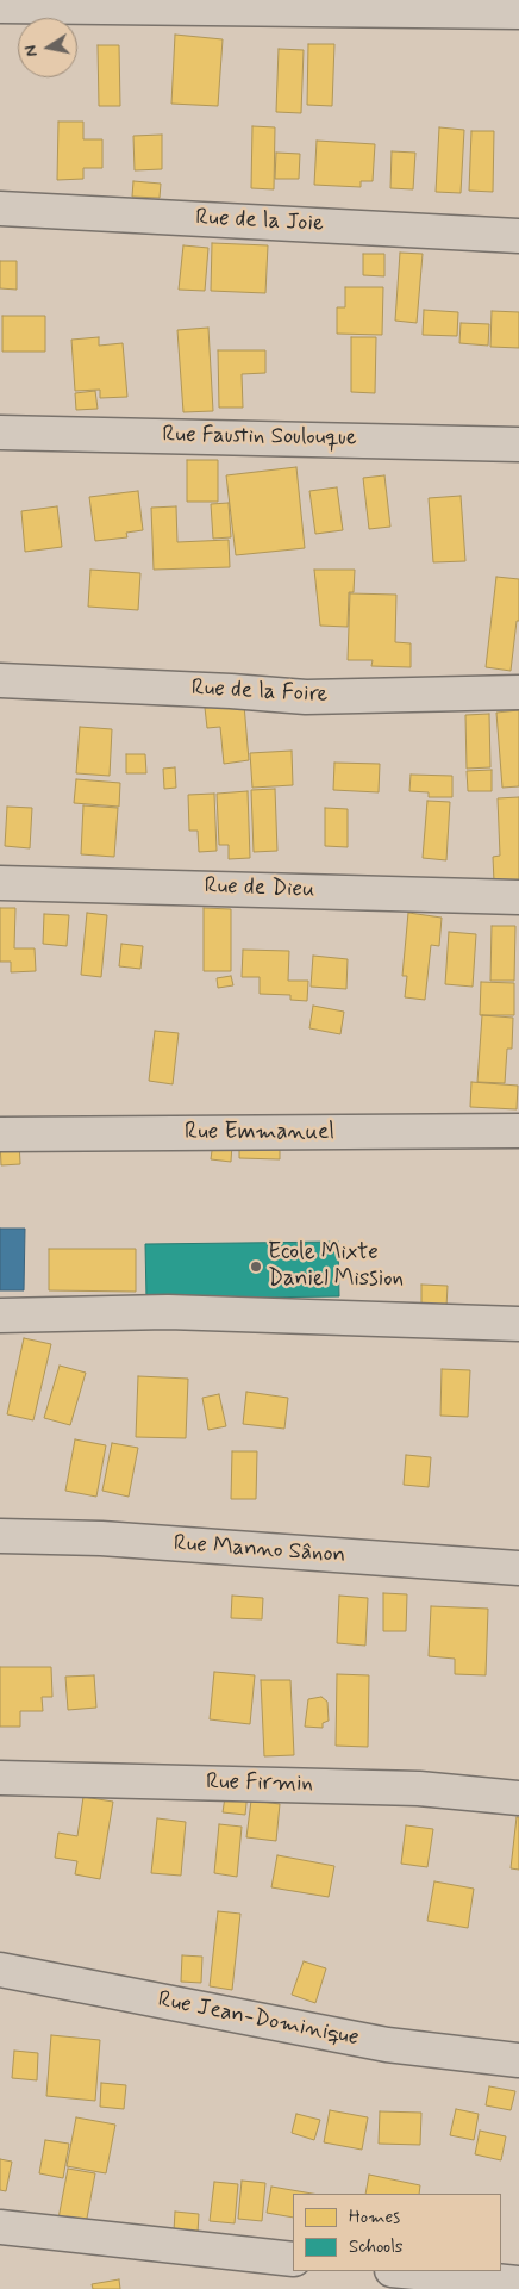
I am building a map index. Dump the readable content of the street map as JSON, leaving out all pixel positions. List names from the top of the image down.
{
  "streets": {
    "street": [
      "Rue de la Joie",
      "Rue Faustin Soulouque",
      "Rue de la Foire",
      "Rue de Dieu",
      "Rue Emmanuel",
      "Rue Manno Sânon",
      "Rue Firmin",
      "Rue Jean-Dominique"
    ]
  },
  "places": ["Ecole Mixte Daniel Mission"],
  "legend": ["Homes", "Schools"],
  "north": "left"
}
